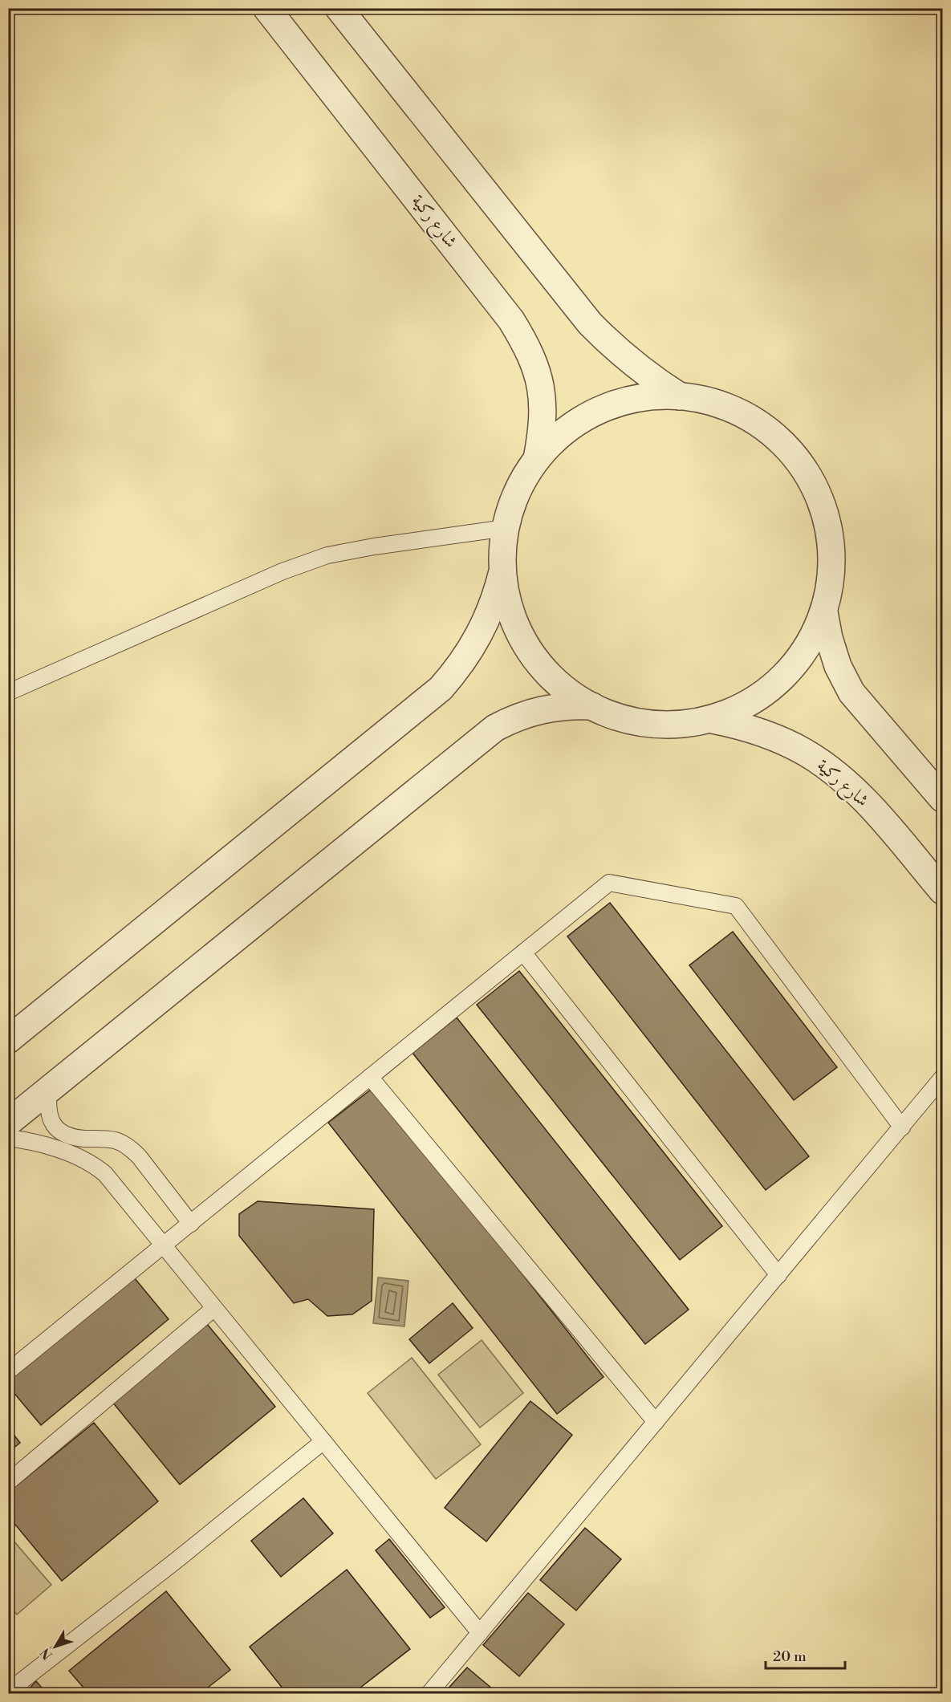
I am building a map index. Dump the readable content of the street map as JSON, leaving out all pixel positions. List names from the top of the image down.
{
  "streets": {
    "street": ["شارع ركية"]
  },
  "scale_bar": "20 m",
  "north": "bottom left"
}
